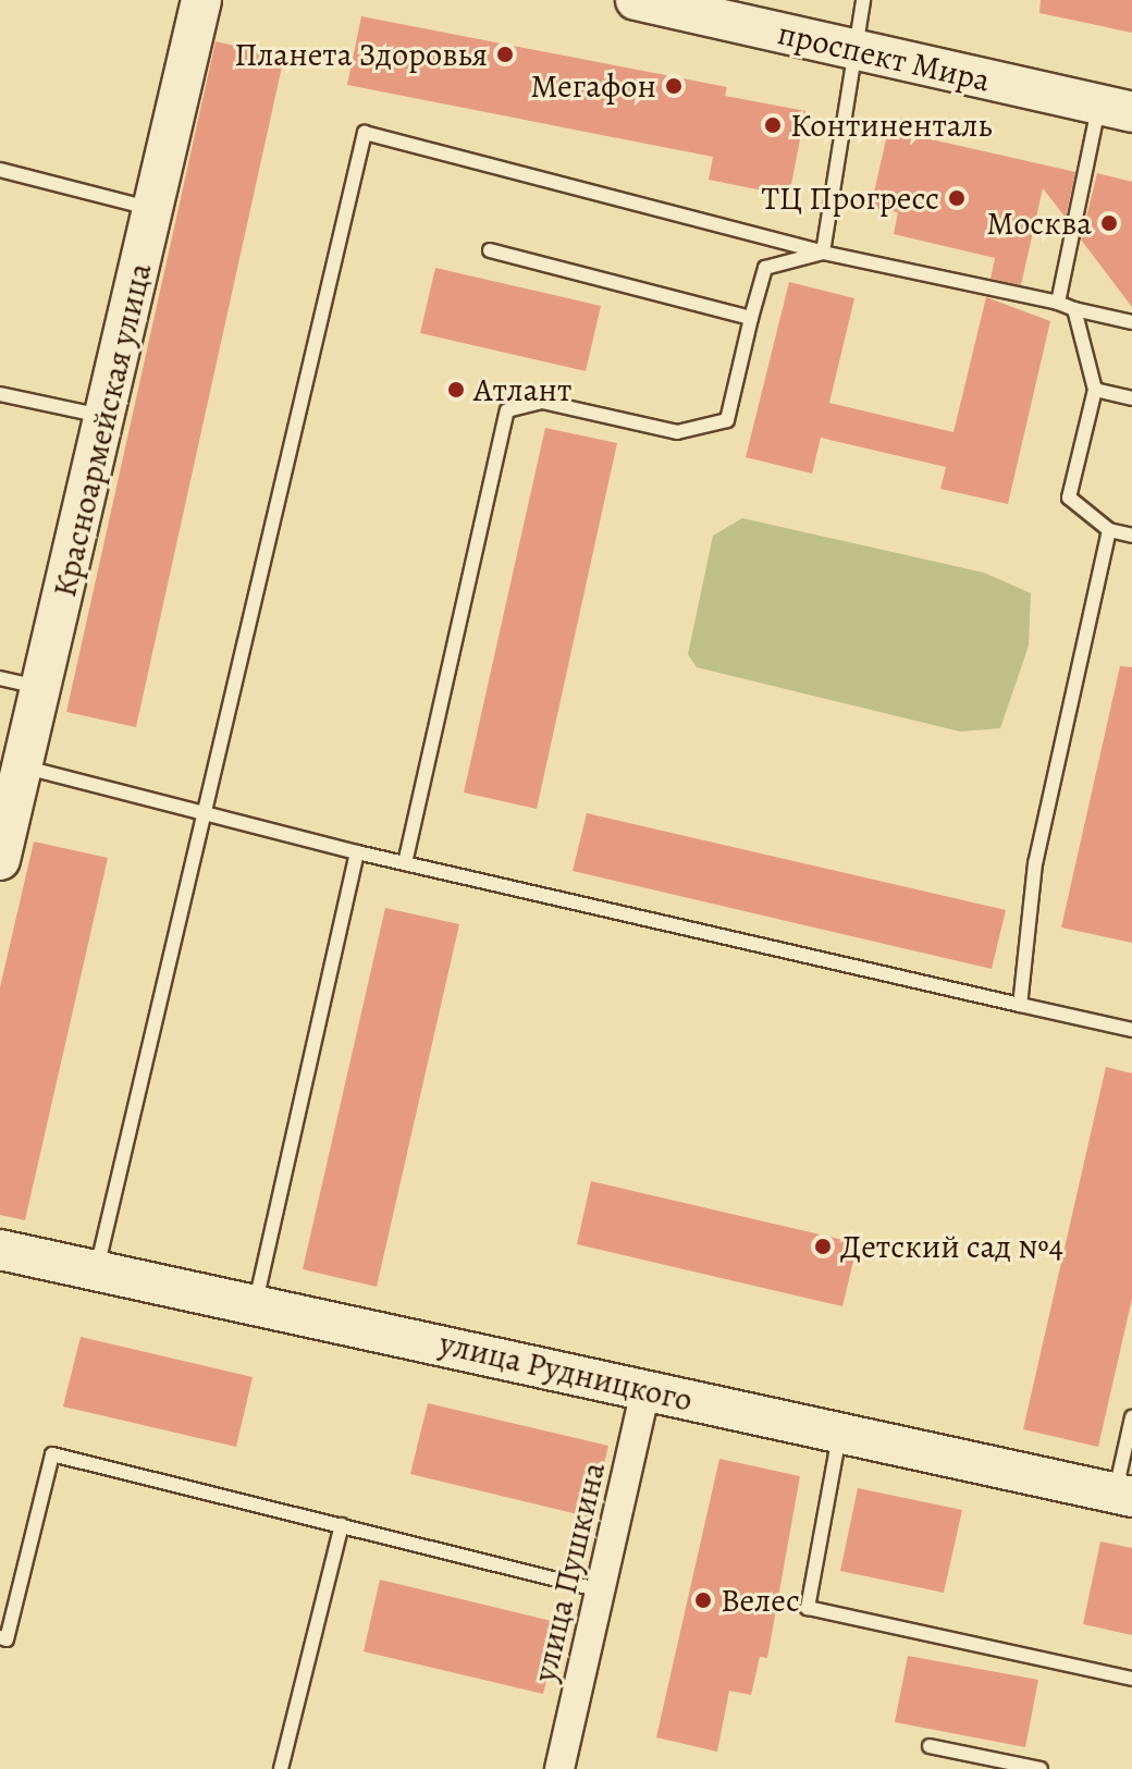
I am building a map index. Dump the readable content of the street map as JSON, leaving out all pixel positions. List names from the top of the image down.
{
  "streets": {
    "street": [
      "проспект Мира",
      "Красноармейская улица",
      "улица Рудницкого",
      "улица Пушкина"
    ]
  },
  "crossings": [
    ["улица Рудницкого", "улица Пушкина"]
  ],
  "places": [
    "Планета Здоровья",
    "Мегафон",
    "Континенталь",
    "ТЦ Прогресс",
    "Москва",
    "Атлант",
    "Детский сад №4",
    "Велес"
  ]
}
